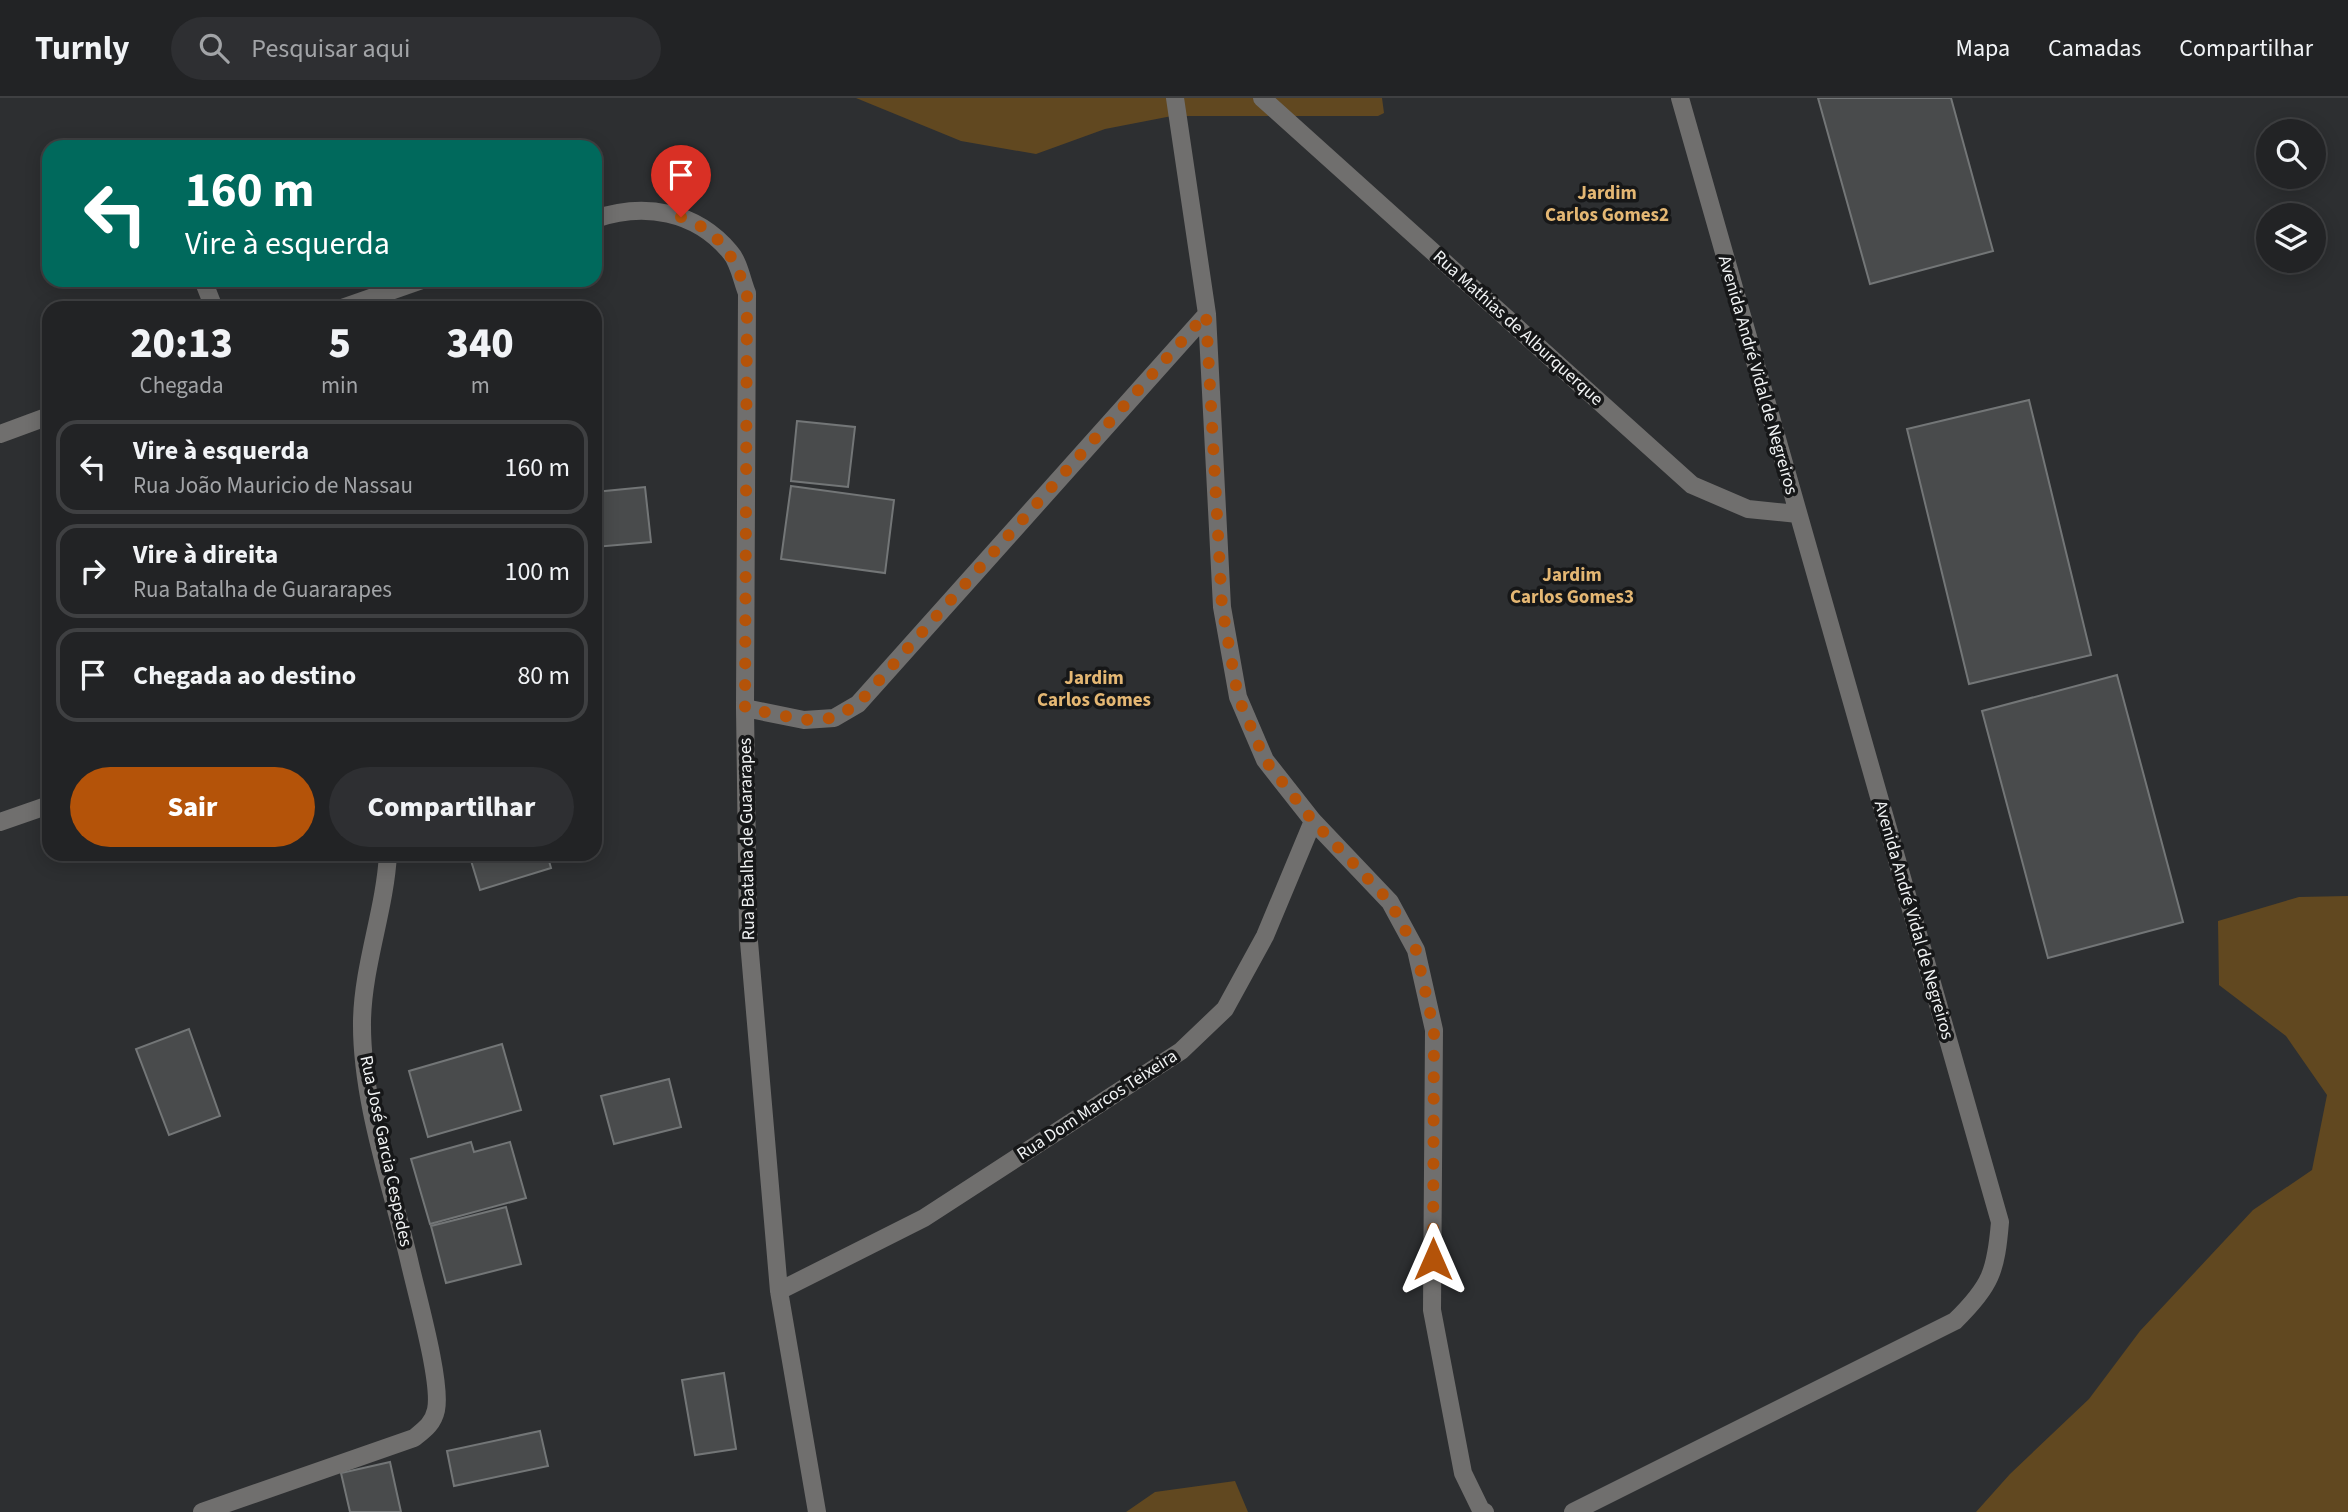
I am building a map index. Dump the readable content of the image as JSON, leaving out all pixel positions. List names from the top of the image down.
{
  "streets": {
    "street": [
      "Rua Mathias de Alburquerque",
      "Avenida André Vidal de Negreiros",
      "Rua Batalha de Guararapes",
      "Rua Dom Marcos Teixeira",
      "Rua José Garcia Cespedes"
    ]
  },
  "crossings": [
    ["Rua Mathias de Alburquerque", "Avenida André Vidal de Negreiros"],
    ["Rua Batalha de Guararapes", "Rua Dom Marcos Teixeira"]
  ],
  "districts": ["Jardim Carlos Gomes2", "Jardim Carlos Gomes3", "Jardim Carlos Gomes"],
  "page": {
    "header": "Turnly",
    "search": "Pesquisar aqui",
    "nav": ["Mapa", "Camadas", "Compartilhar"],
    "turn": ["160 m", "Vire à esquerda"],
    "eta": [
      "20:13",
      "Chegada",
      "5",
      "min",
      "340",
      "m"
    ],
    "list": [
      {
        "name": "Vire à esquerda",
        "note": "Rua João Mauricio de Nassau",
        "value": "160 m"
      },
      {
        "name": "Vire à direita",
        "note": "Rua Batalha de Guararapes",
        "value": "100 m"
      },
      {
        "name": "Chegada ao destino",
        "value": "80 m"
      }
    ],
    "buttons": ["Sair", "Compartilhar"]
  }
}
